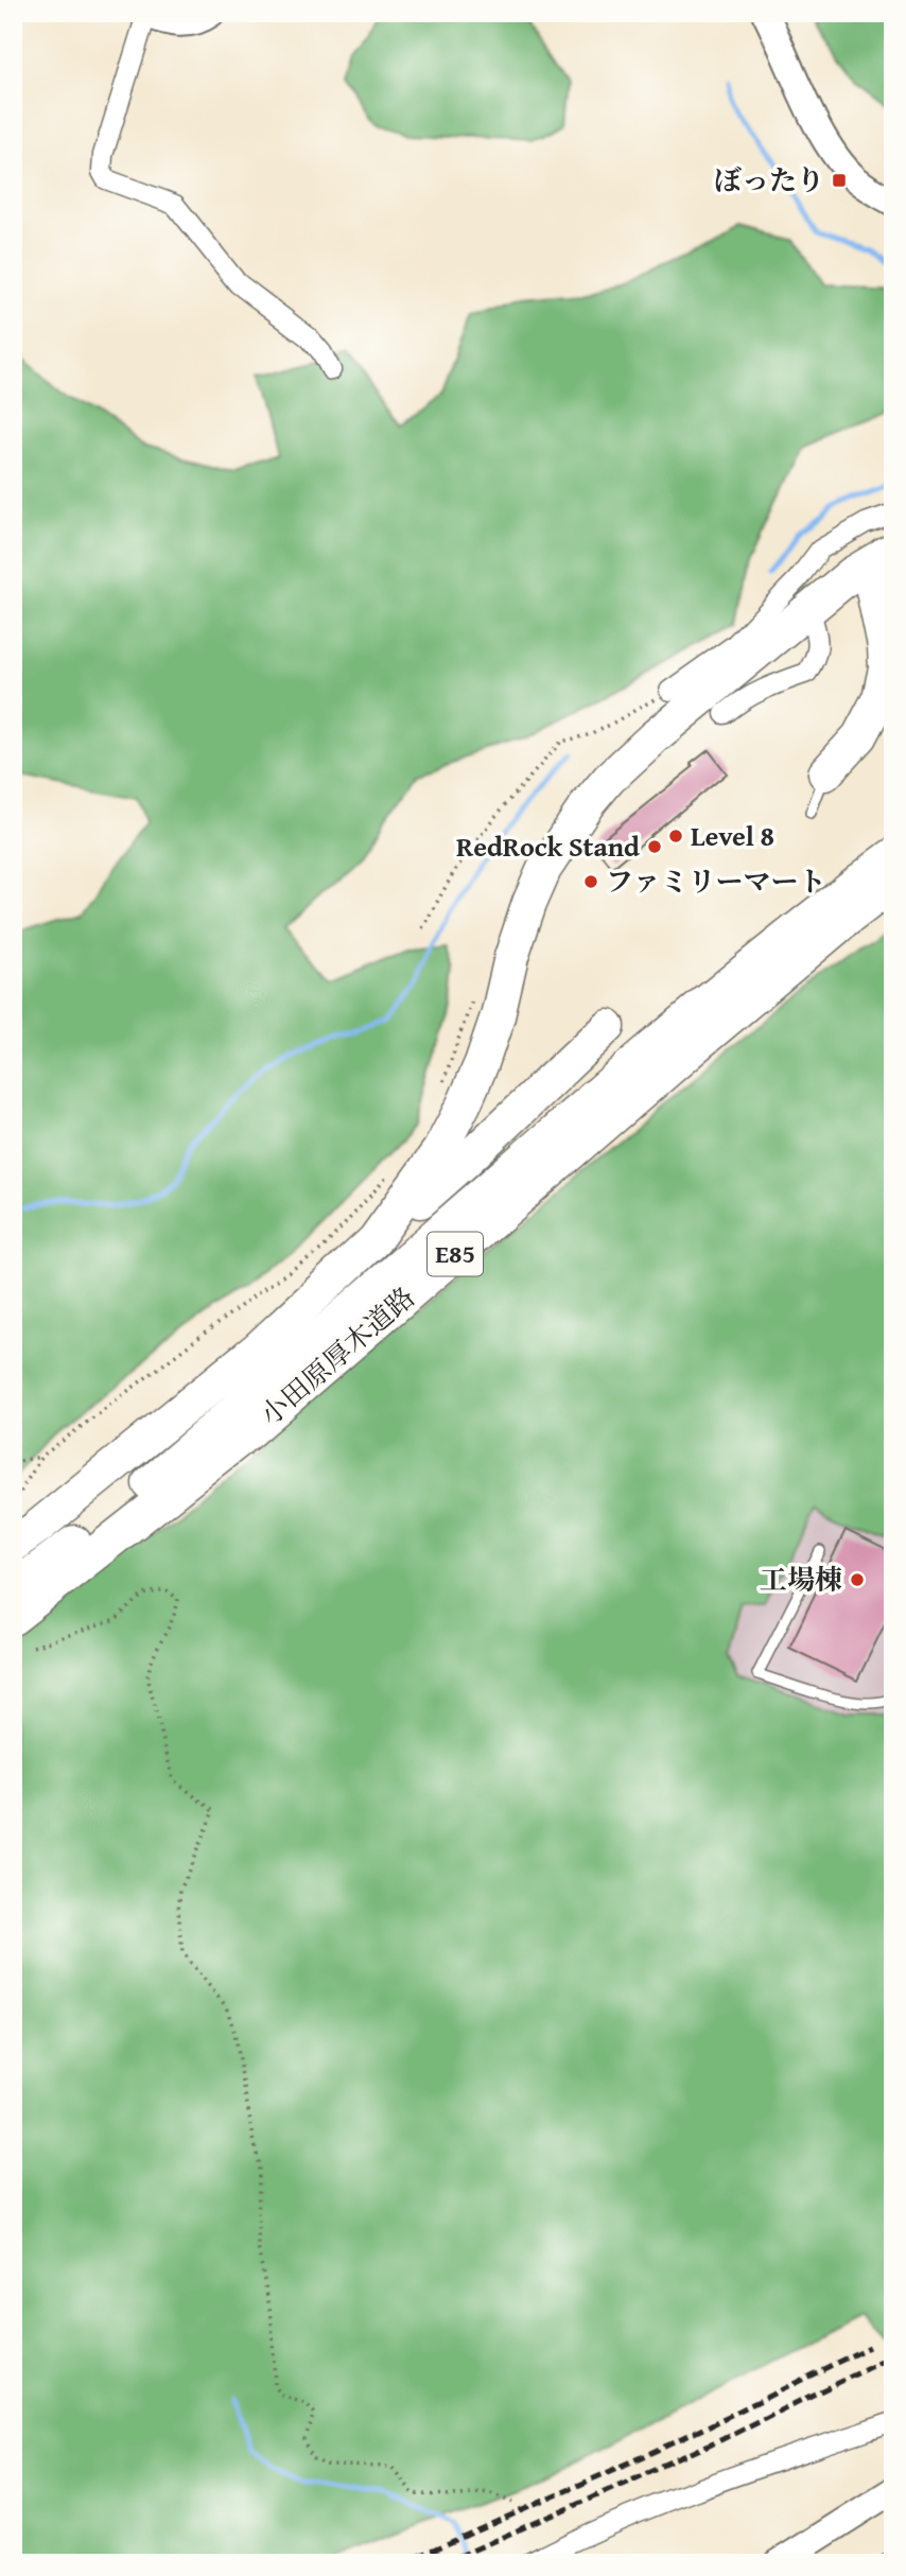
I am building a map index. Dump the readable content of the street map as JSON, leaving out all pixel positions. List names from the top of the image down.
{
  "streets": {
    "highway": ["E85", "小田原厚木道路"]
  },
  "places": {
    "transit": ["ぼったり"],
    "other": [
      "Level 8",
      "RedRock Stand",
      "ファミリーマート",
      "工場棟"
    ]
  }
}
